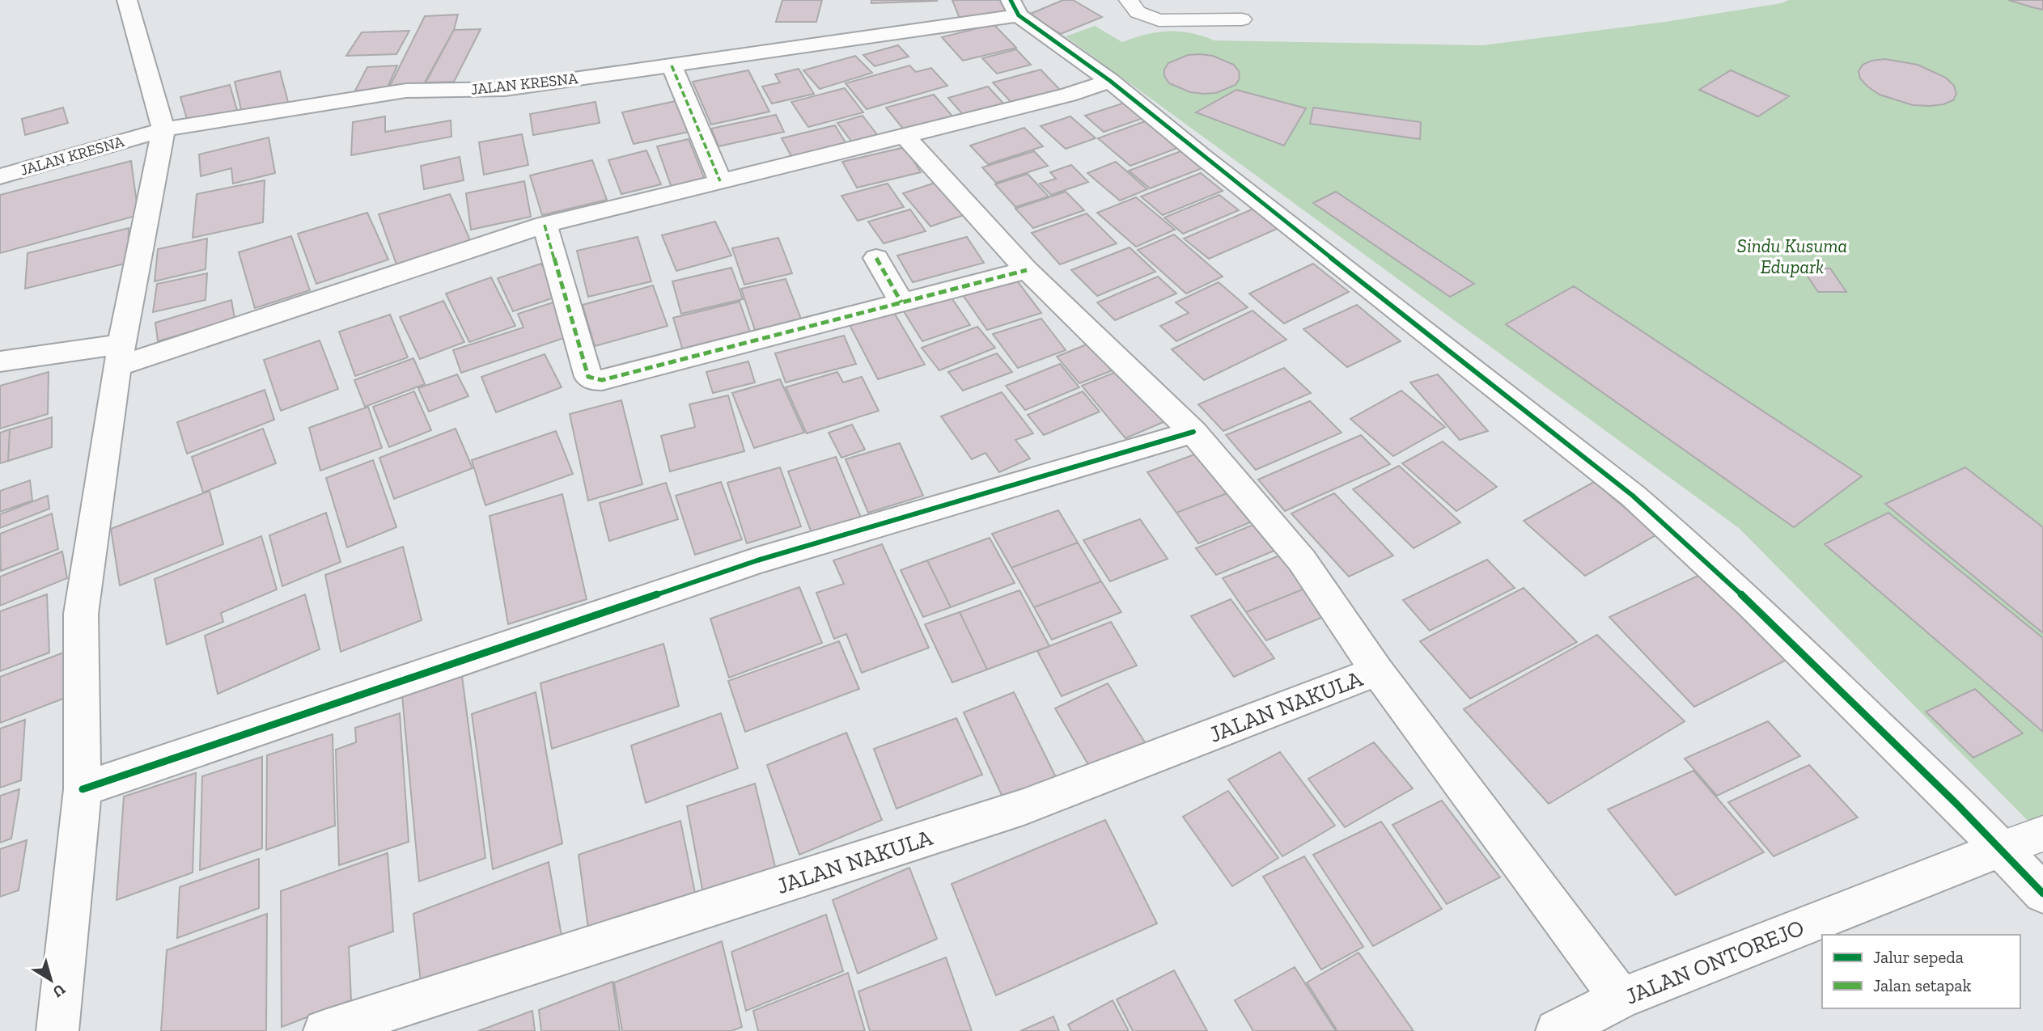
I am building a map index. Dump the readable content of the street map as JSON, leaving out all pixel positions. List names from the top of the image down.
{
  "streets": {
    "street": ["JALAN KRESNA", "JALAN NAKULA", "JALAN ONTOREJO"]
  },
  "parks": ["Sindu Kusuma Edupark"],
  "legend": ["Jalur sepeda", "Jalan setapak"],
  "north": "bottom right"
}
